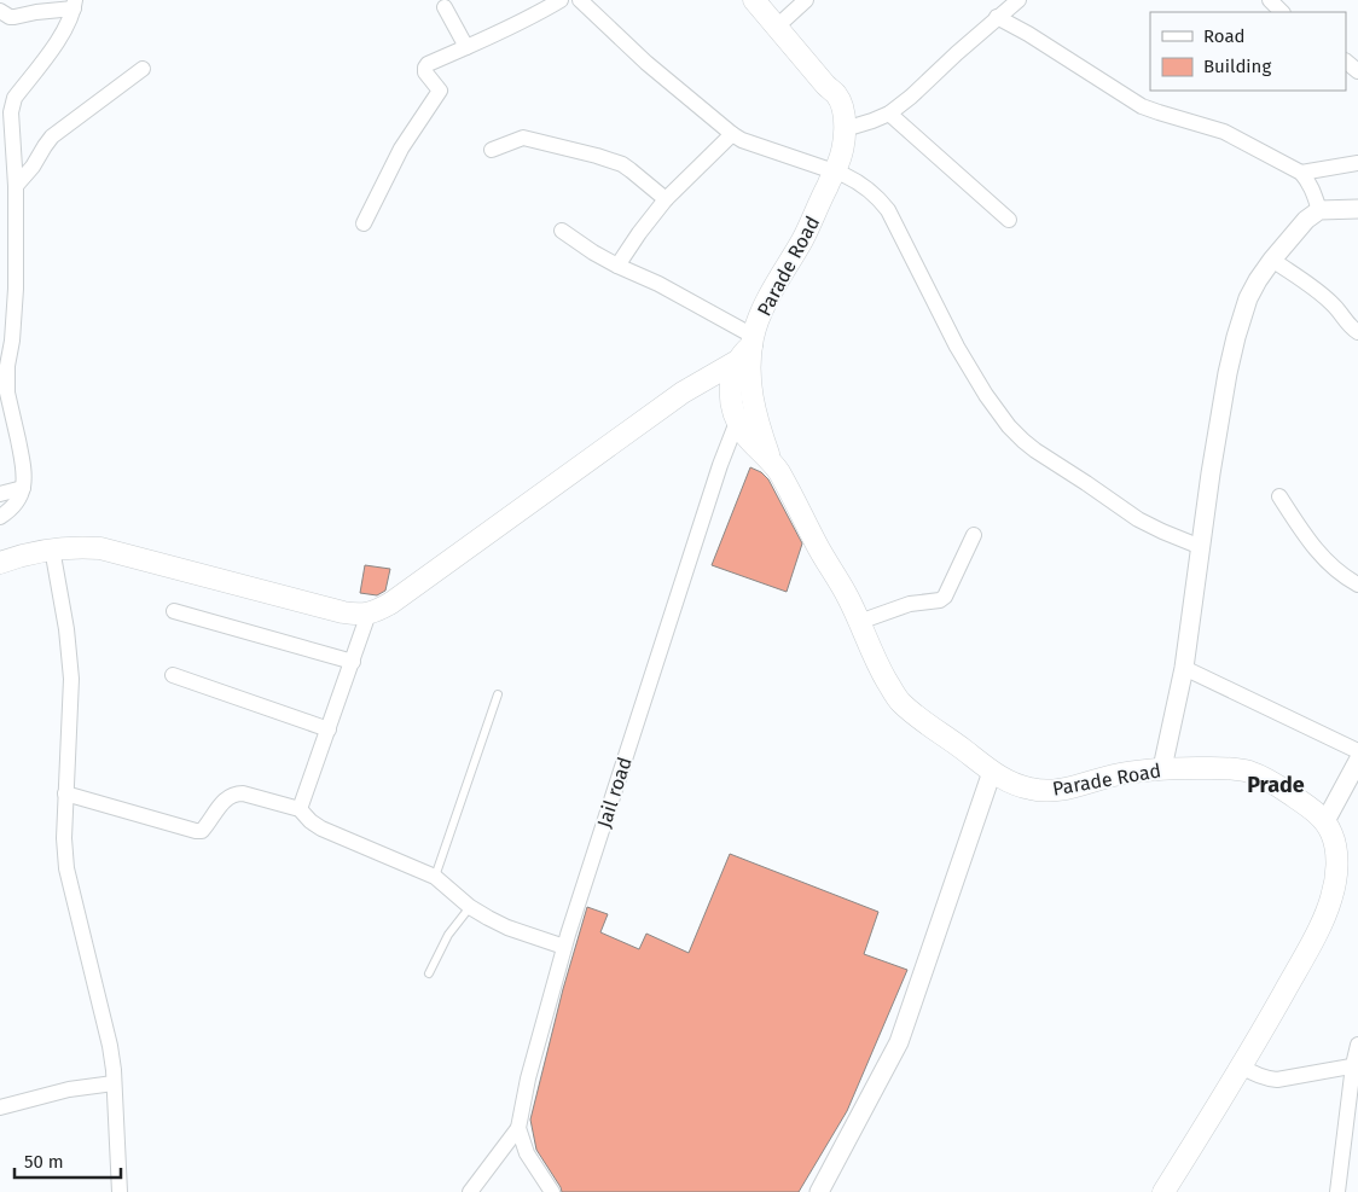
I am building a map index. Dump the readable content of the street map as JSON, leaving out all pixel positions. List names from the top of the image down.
{
  "streets": {
    "main road": ["Parade Road"],
    "street": ["Jail road"]
  },
  "crossings": [
    ["Parade Road", "Jail road"]
  ],
  "districts": ["Prade"],
  "legend": ["Road", "Building"],
  "scale_bar": "50 m"
}
